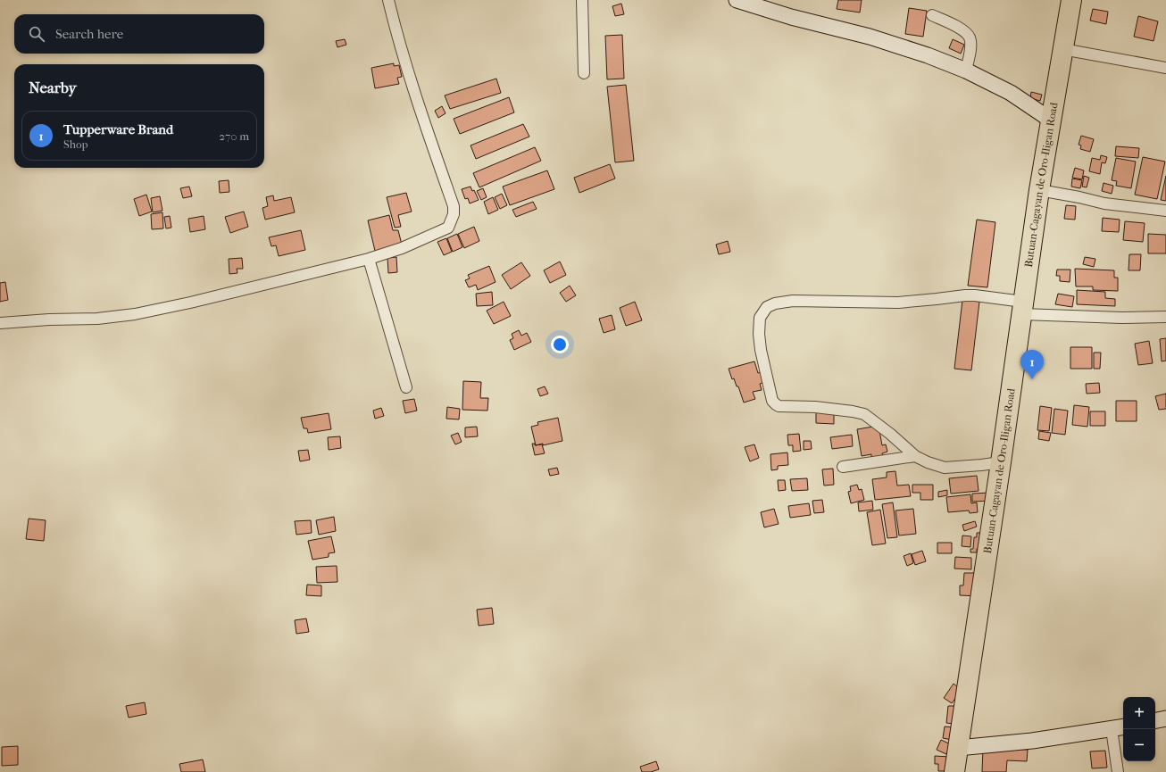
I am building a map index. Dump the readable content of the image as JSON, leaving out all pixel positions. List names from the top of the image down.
{
  "streets": {
    "highway": ["Butuan-Cagayan de Oro-Iligan Road"]
  },
  "page": {
    "search": "Search here",
    "heading": "Nearby",
    "list": [
      {
        "mark": "1",
        "name": "Tupperware Brand",
        "note": "Shop",
        "value": "270 m"
      }
    ],
    "pins": "1",
    "map_buttons": ["+", "−"]
  }
}
